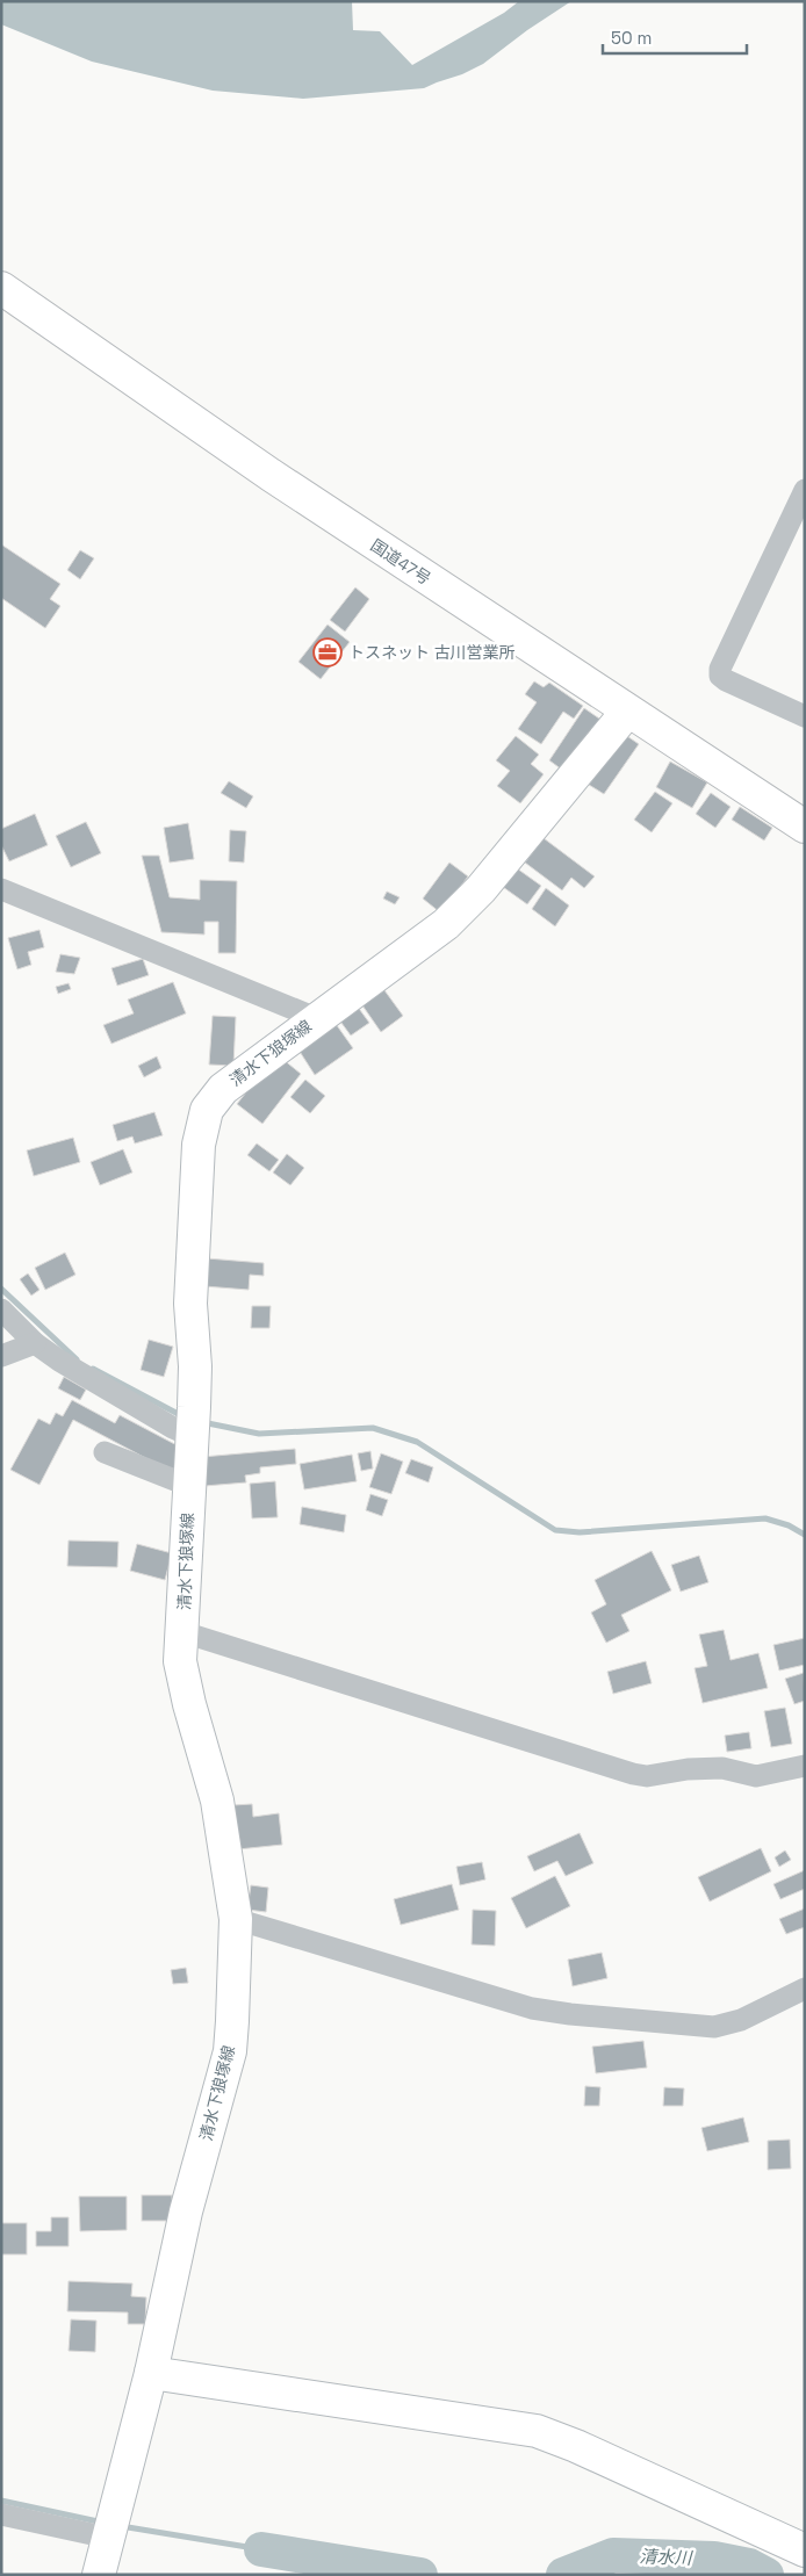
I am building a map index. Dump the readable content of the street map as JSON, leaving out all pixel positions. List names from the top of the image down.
{
  "streets": {
    "main road": ["国道47号", "清水下狼塚線"]
  },
  "crossings": [
    ["国道47号", "清水下狼塚線"]
  ],
  "water": ["清水川"],
  "places": {
    "office": ["トスネット 古川営業所"]
  },
  "scale_bar": "50 m"
}
